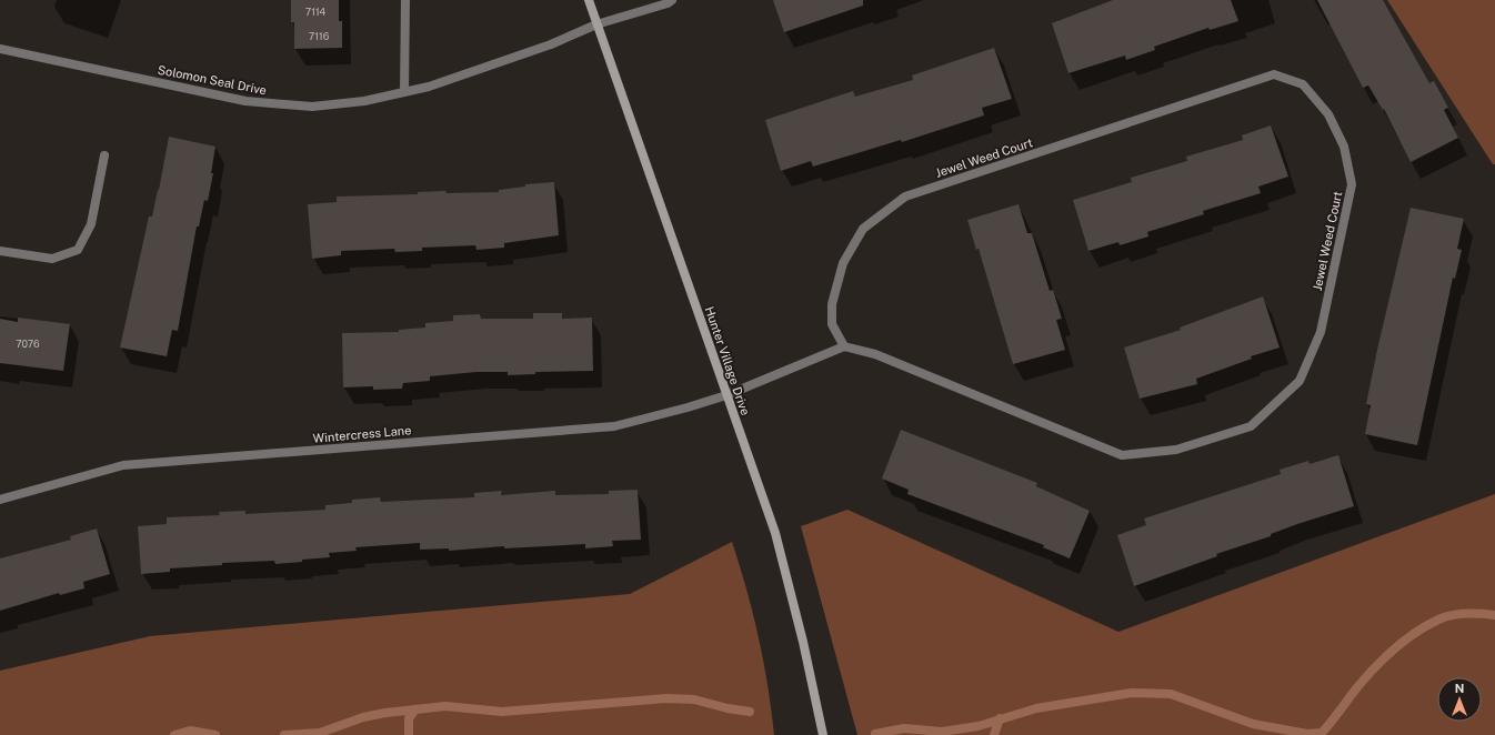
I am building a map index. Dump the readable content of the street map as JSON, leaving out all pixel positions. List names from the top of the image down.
{
  "streets": {
    "street": [
      "Solomon Seal Drive",
      "Jewel Weed Court",
      "Hunter Village Drive",
      "Wintercress Lane"
    ]
  },
  "crossings": [
    ["Solomon Seal Drive", "Hunter Village Drive"],
    ["Hunter Village Drive", "Wintercress Lane"]
  ],
  "house_numbers": ["7114", "7116", "7076"],
  "north": "top"
}
